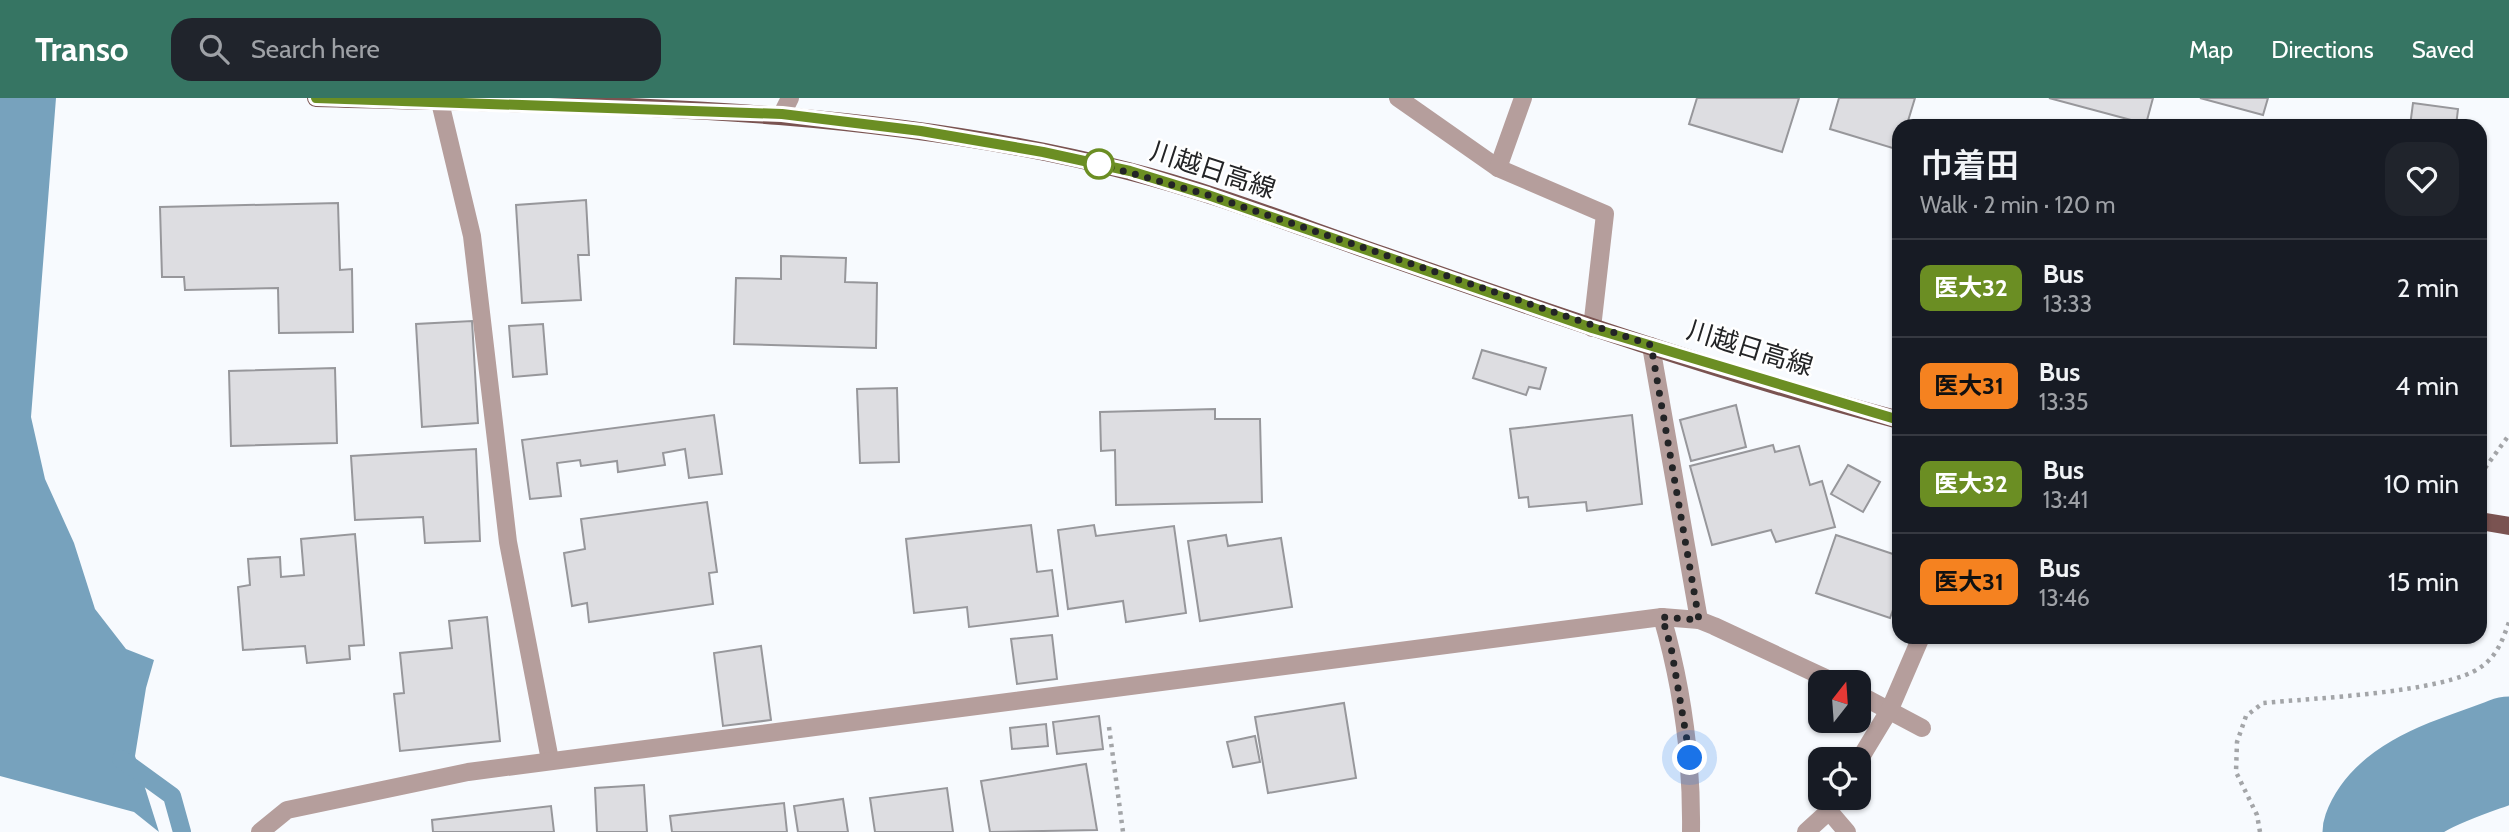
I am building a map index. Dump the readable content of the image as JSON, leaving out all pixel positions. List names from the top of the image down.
{
  "streets": {
    "main road": ["川越日高線"]
  },
  "lines": ["bus line 医大32"],
  "north": "top",
  "page": {
    "header": "Transo",
    "search": "Search here",
    "nav": ["Map", "Directions", "Saved"],
    "heading": ["巾着田", "Walk · 2 min · 120 m"],
    "list": [
      {
        "mark": "医大32",
        "name": "Bus",
        "note": "13:33",
        "value": "2 min"
      },
      {
        "mark": "医大31",
        "name": "Bus",
        "note": "13:35",
        "value": "4 min"
      },
      {
        "mark": "医大32",
        "name": "Bus",
        "note": "13:41",
        "value": "10 min"
      },
      {
        "mark": "医大31",
        "name": "Bus",
        "note": "13:46",
        "value": "15 min"
      }
    ]
  }
}
